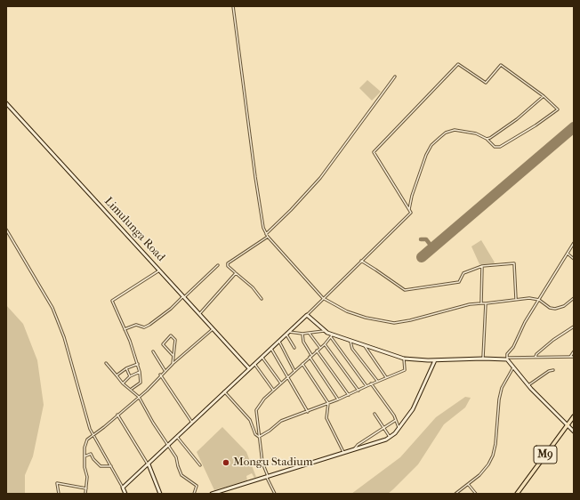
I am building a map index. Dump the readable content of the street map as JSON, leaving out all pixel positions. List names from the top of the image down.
{
  "streets": {
    "main road": ["Limulunga Road", "M9"]
  },
  "places": ["Mongu Stadium"]
}
